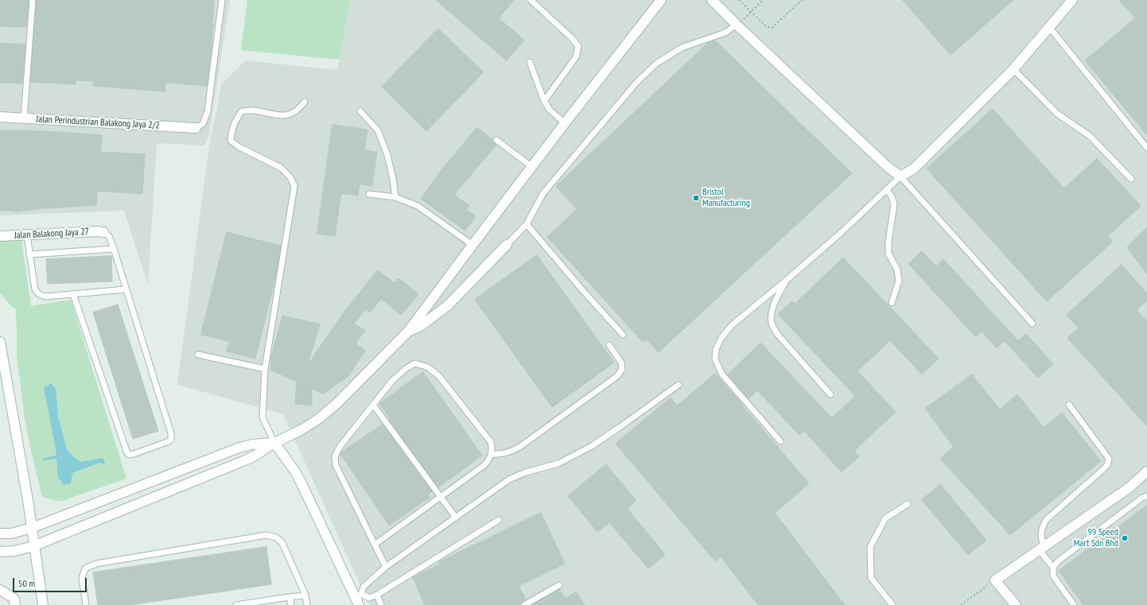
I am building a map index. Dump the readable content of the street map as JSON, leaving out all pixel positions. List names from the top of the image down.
{
  "streets": {
    "street": ["Jalan Perindustrian Balakong Jaya 2/2", "Jalan Balakong Jaya 27"]
  },
  "places": ["Bristol Manufacturing", "99 Speed Mart Sdn Bhd"],
  "scale_bar": "50 m"
}
